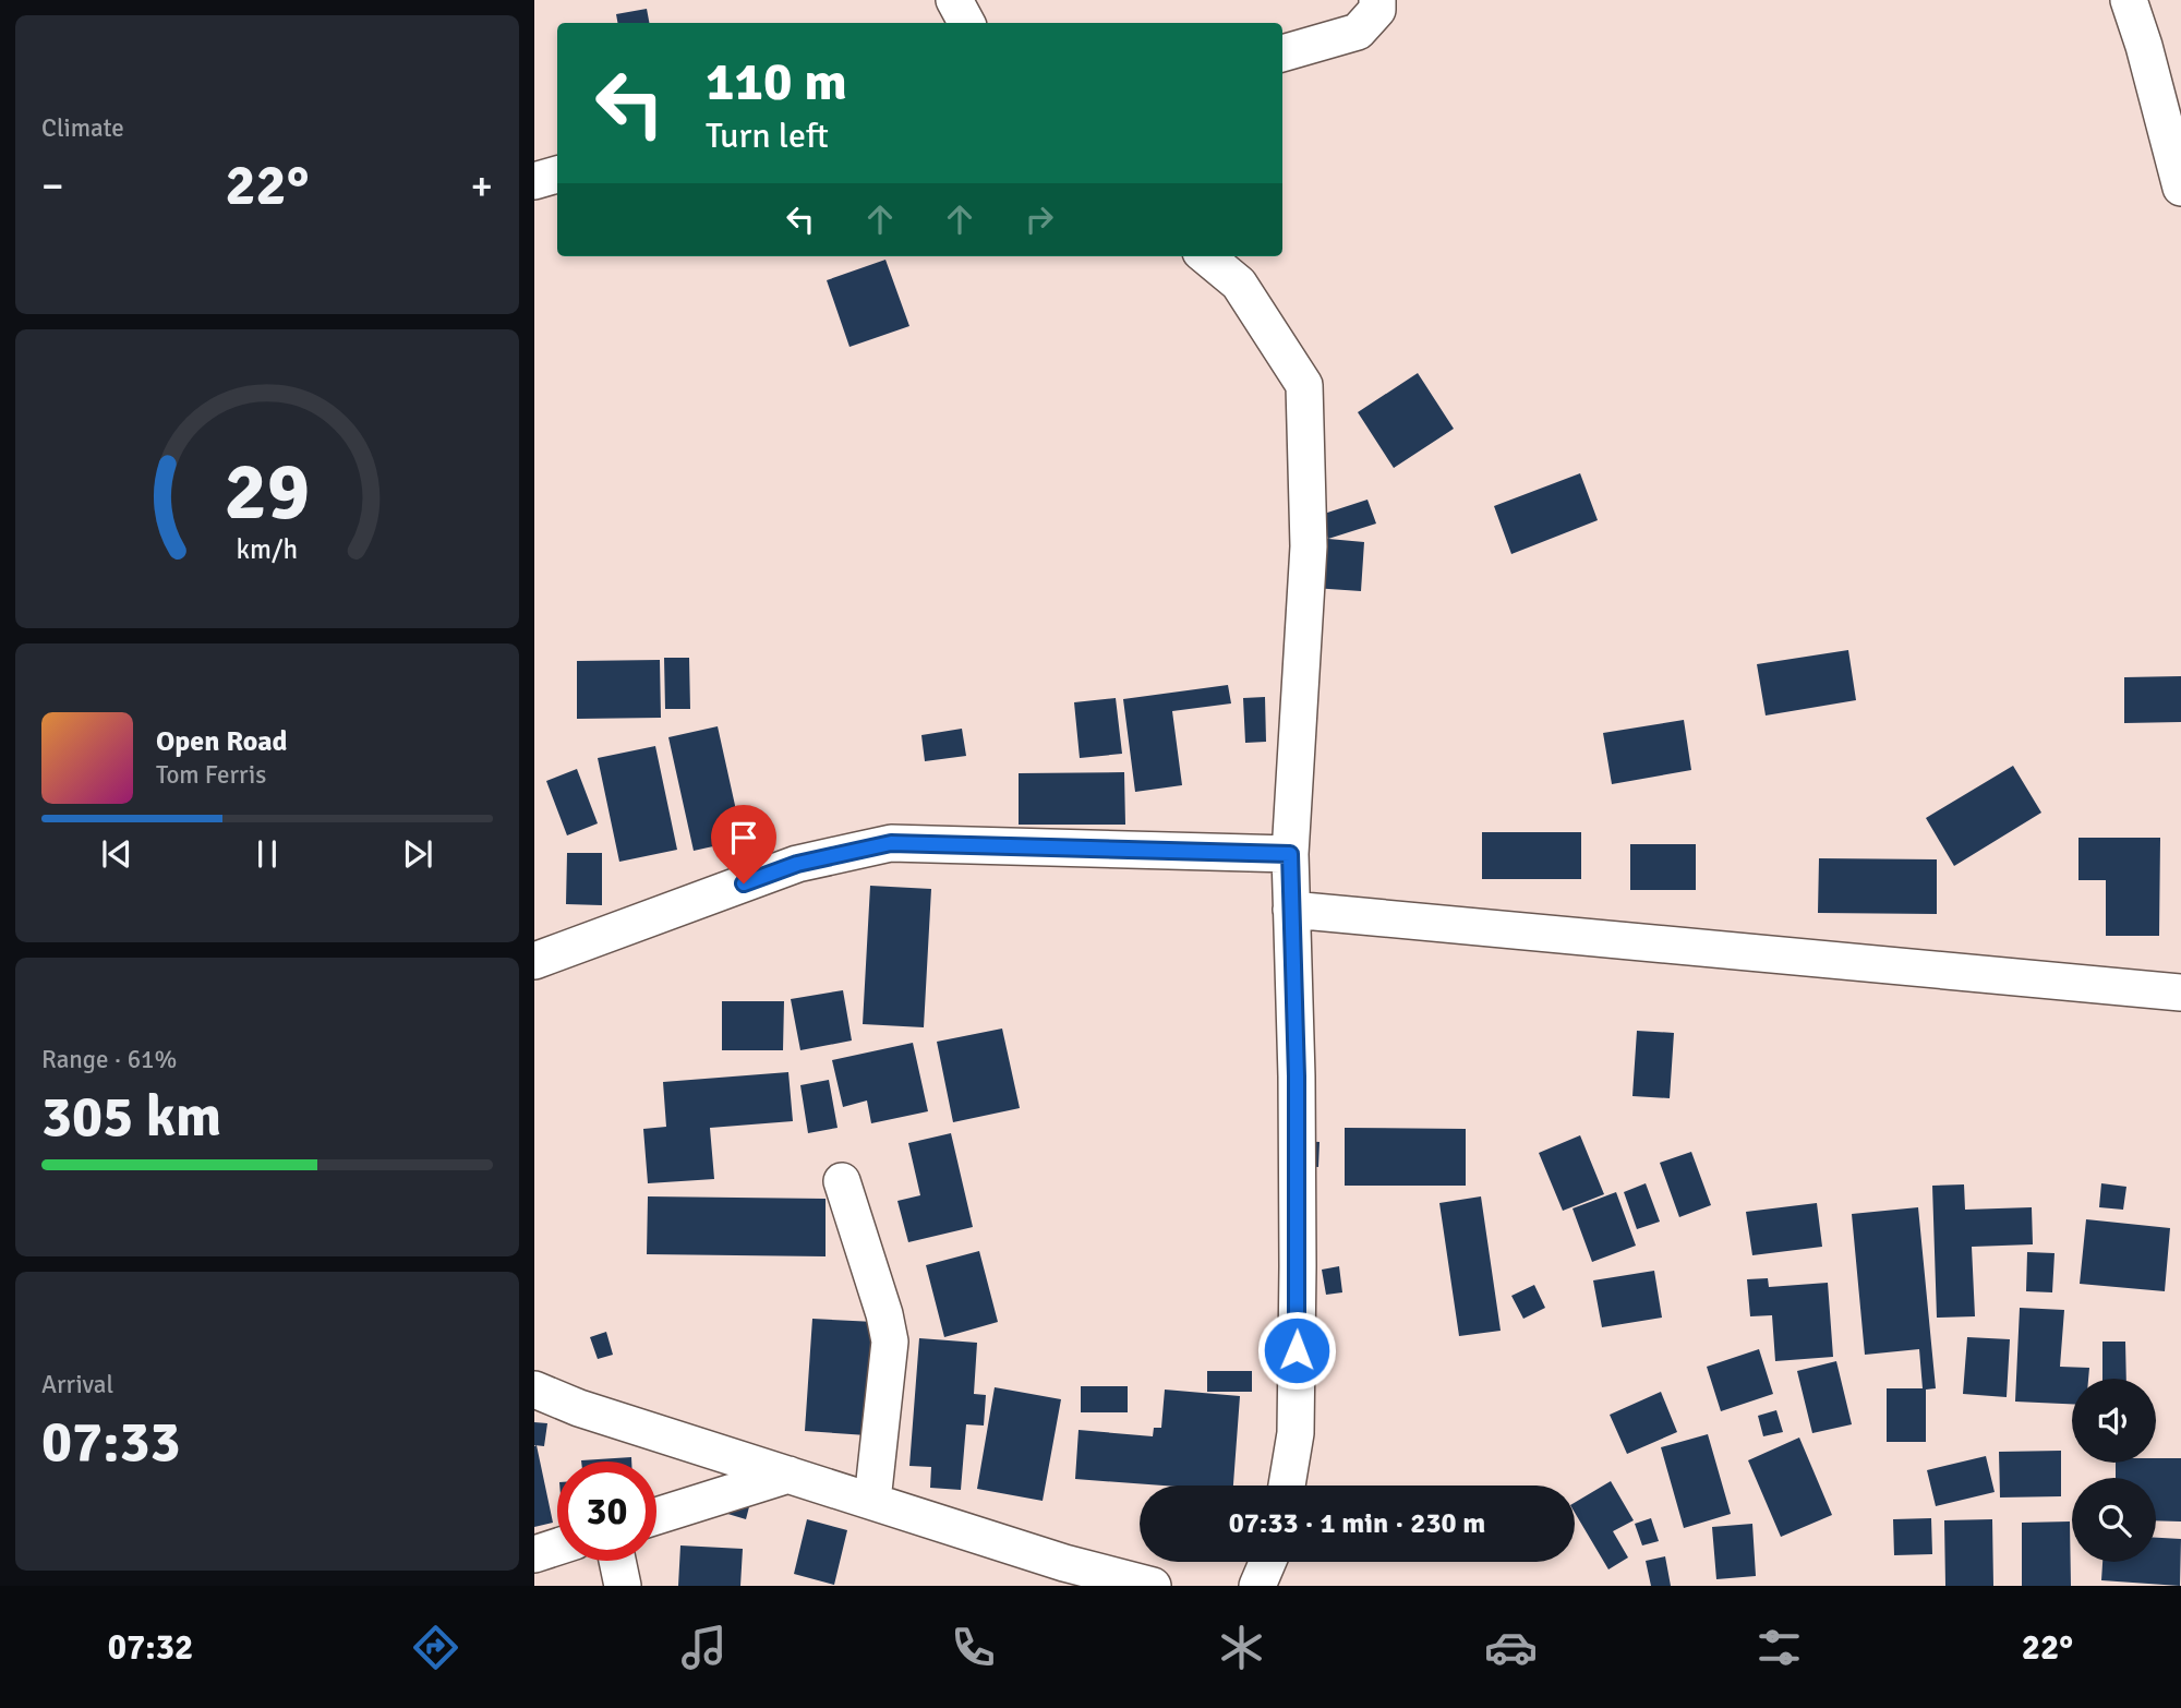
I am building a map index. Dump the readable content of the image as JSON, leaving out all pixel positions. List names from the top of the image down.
{
  "page": {
    "tile": [
      "Climate",
      ["Range · 61%", "305 km"],
      ["Arrival", "07:33"]
    ],
    "turn": ["110 m", "Turn left"],
    "heat": ["−", "22°", "+"],
    "song": ["Open Road", "Tom Ferris"],
    "limit": "30",
    "trip": "07:33 · 1 min · 230 m",
    "tabs": ["07:32", "22°"],
    "gauge": ["29", "km/h"]
  }
}
